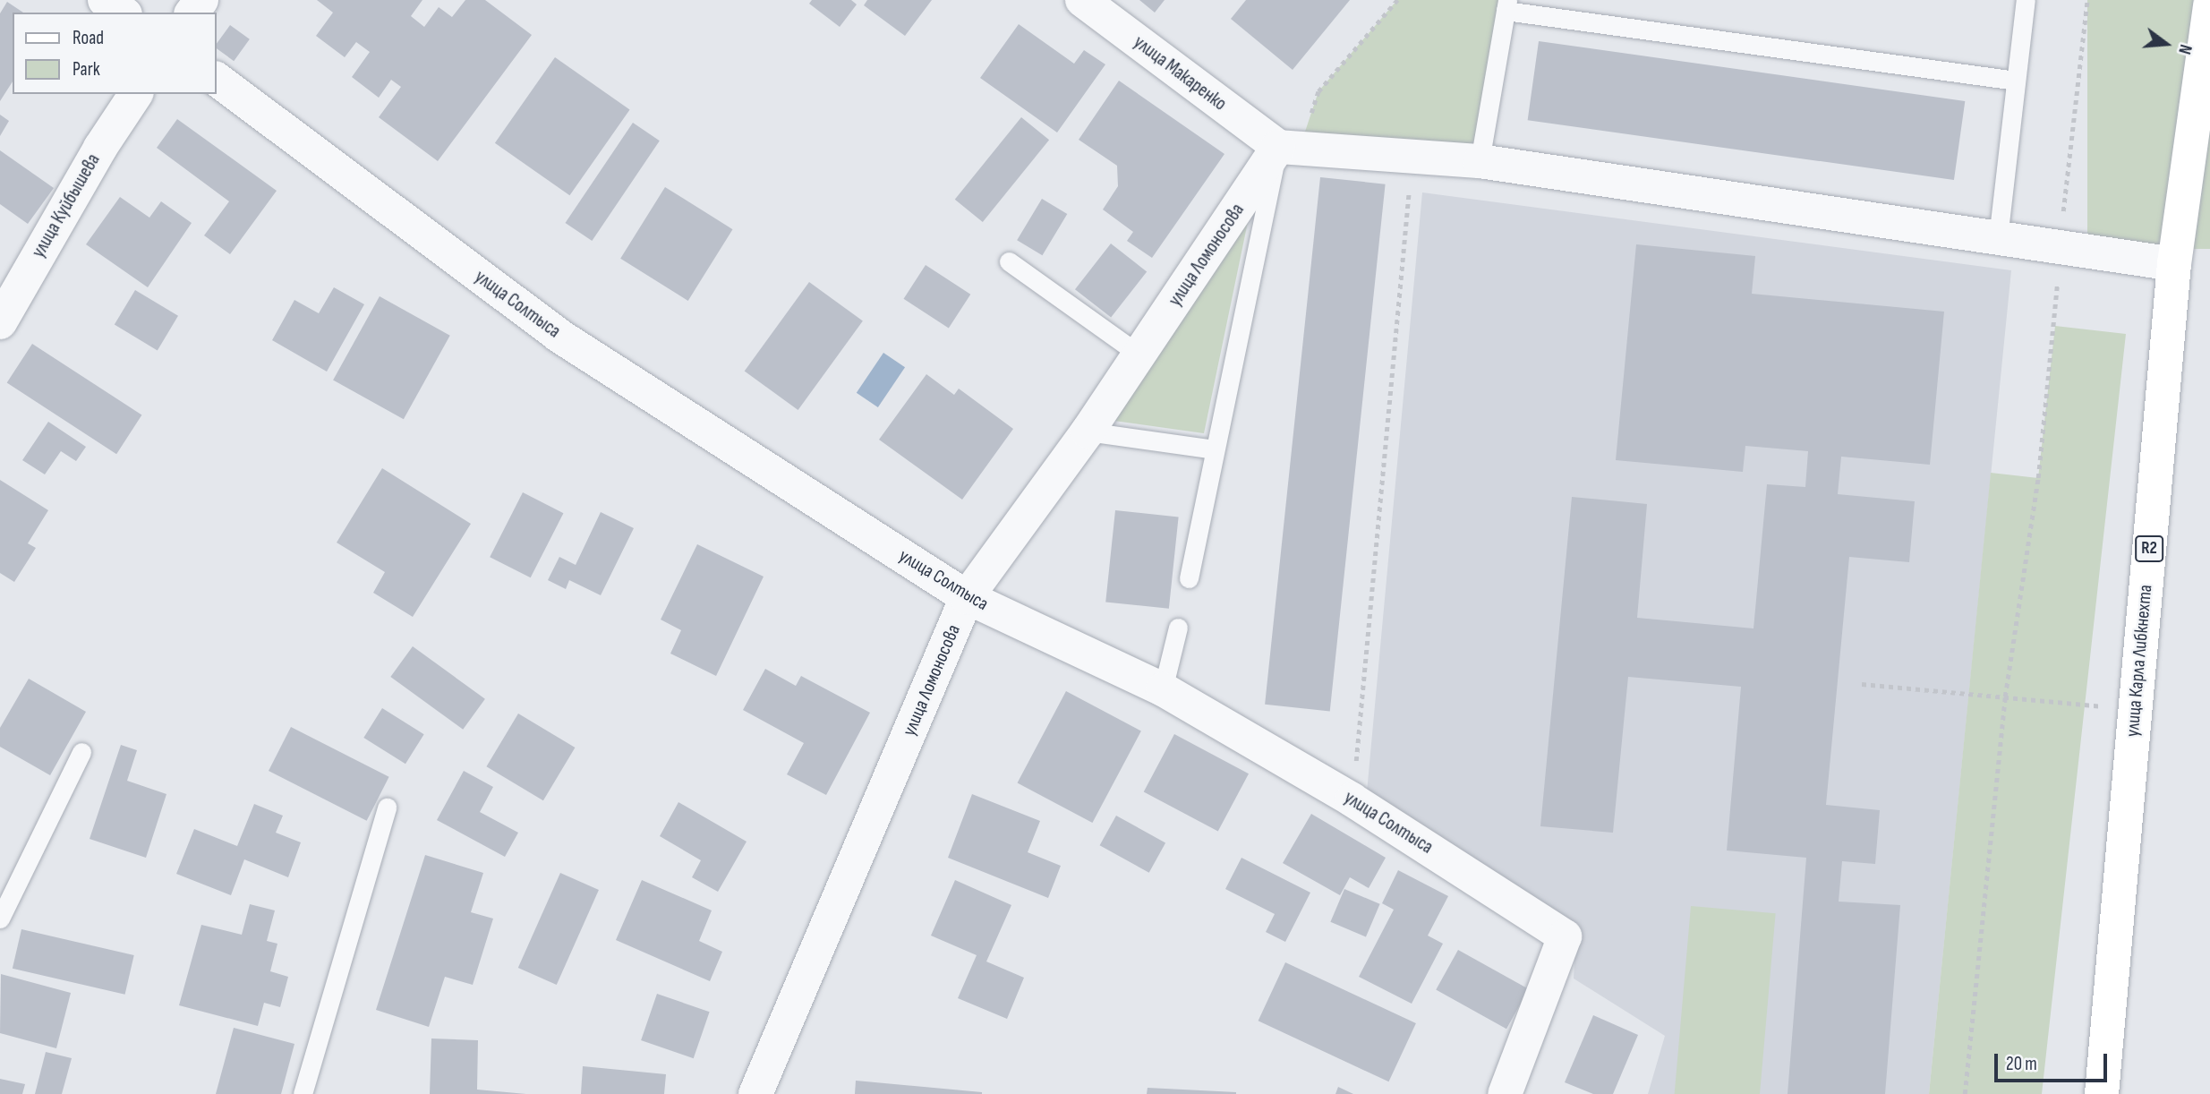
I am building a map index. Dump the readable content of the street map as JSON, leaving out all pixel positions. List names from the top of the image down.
{
  "streets": {
    "main road": ["R2", "улица Карла Либкнехта"],
    "street": [
      "улица Макаренко",
      "улица Куйбышева",
      "улица Ломоносова",
      "улица Солтыса"
    ]
  },
  "crossings": [
    ["улица Макаренко", "улица Ломоносова"],
    ["улица Ломоносова", "улица Солтыса"]
  ],
  "legend": ["Road", "Park"],
  "scale_bar": "20 m",
  "north": "right"
}
